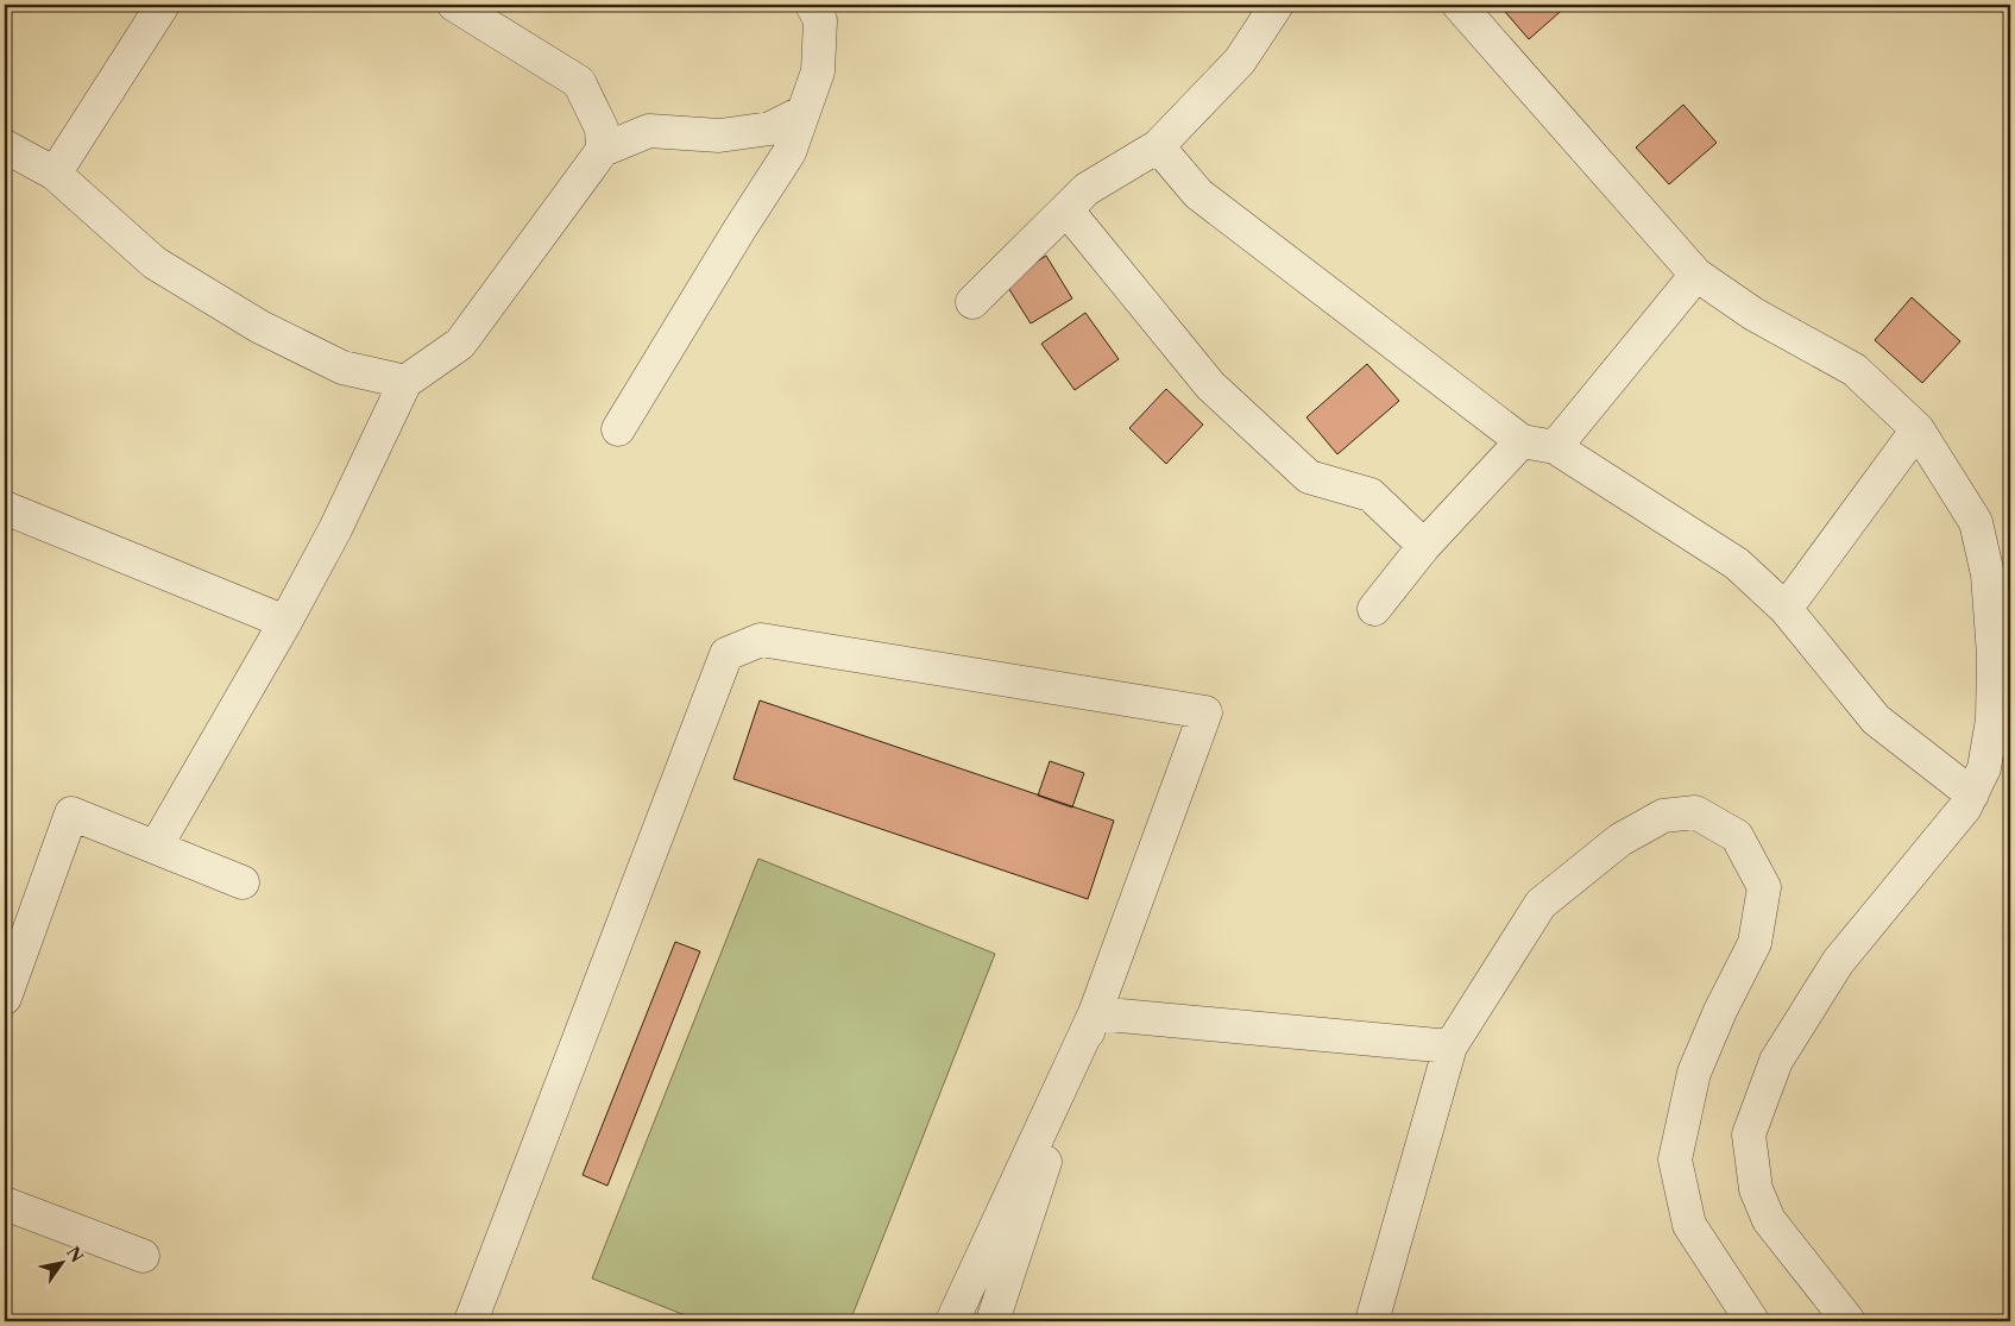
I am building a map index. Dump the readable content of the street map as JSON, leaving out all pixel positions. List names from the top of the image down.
{
  "north": "top right"
}
